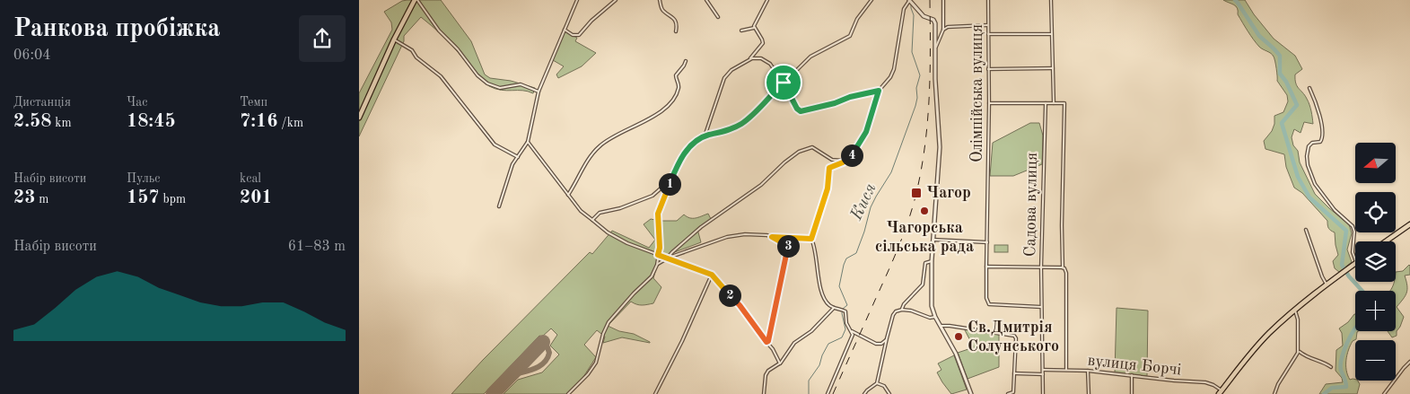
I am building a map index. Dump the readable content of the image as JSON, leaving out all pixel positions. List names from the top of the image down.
{
  "streets": {
    "street": ["Олімпійська вулиця", "Садова вулиця", "вулиця Борчі"]
  },
  "crossings": [
    ["Олімпійська вулиця", "Садова вулиця"],
    ["Садова вулиця", "вулиця Борчі"]
  ],
  "water": ["Кися"],
  "places": {
    "transit": ["Чагор"],
    "other": ["Чагорська сільська рада", "Св.Дмитрія Солунського"]
  },
  "north": "left",
  "page": {
    "heading": ["Ранкова пробіжка", "06:04"],
    "stats": [
      ["Дистанція", "2.58 km"],
      ["Час", "18:45"],
      ["Темп", "7:16 /km"],
      ["Набір висоти", "23 m"],
      ["Пульс", "157 bpm"],
      ["kcal", "201"]
    ],
    "map_buttons": ["+", "−"],
    "pins": [
      "4",
      "1",
      "3",
      "2"
    ],
    "chart": ["Набір висоти", "61–83 m"]
  }
}
